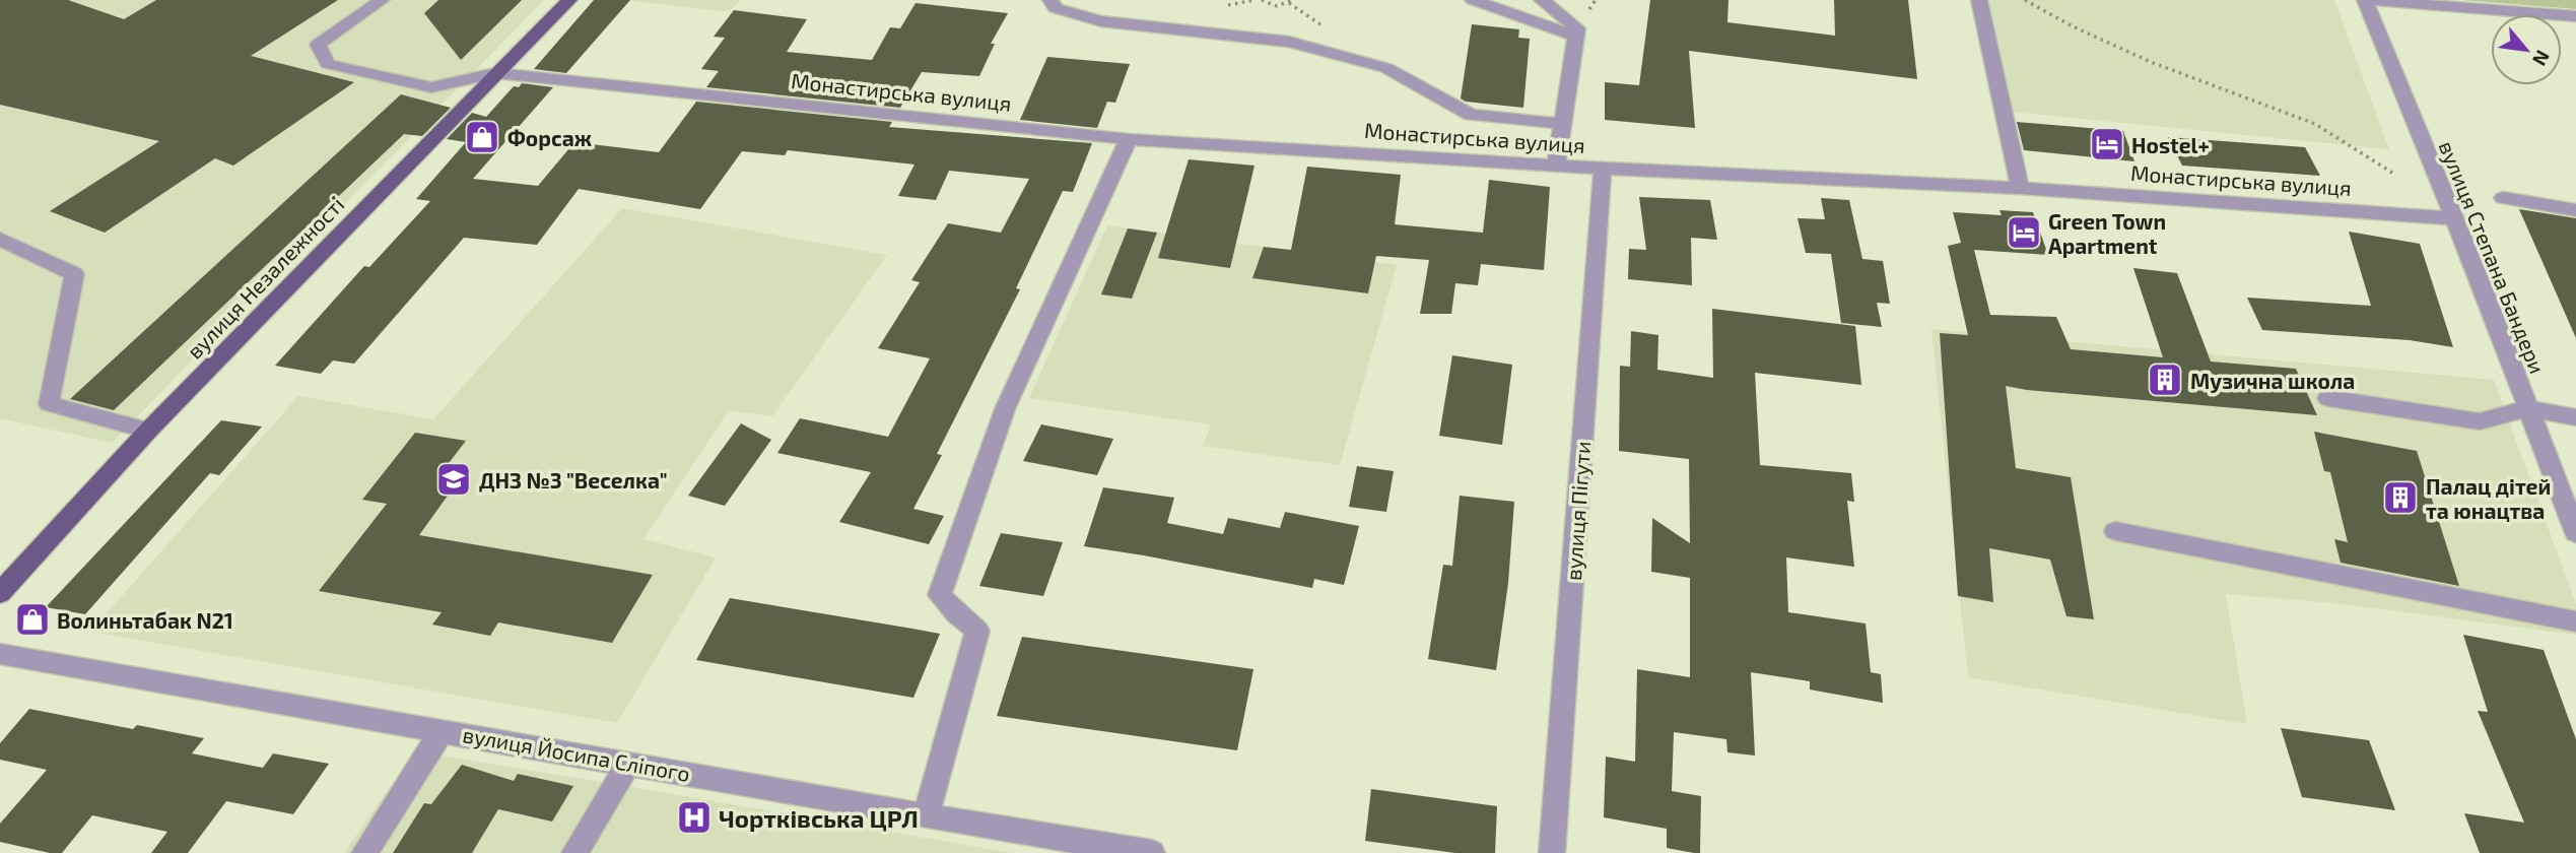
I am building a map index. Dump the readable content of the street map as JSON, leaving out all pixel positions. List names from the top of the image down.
{
  "streets": {
    "main road": ["вулиця Незалежності"],
    "street": [
      "Монастирська вулиця",
      "вулиця Степана Бандери",
      "вулиця Пігути",
      "вулиця Йосипа Сліпого"
    ]
  },
  "crossings": [
    ["Монастирська вулиця", "вулиця Степана Бандери"],
    ["Монастирська вулиця", "вулиця Незалежності"],
    ["Монастирська вулиця", "вулиця Пігути"]
  ],
  "places": {
    "shop": ["Форсаж", "Волиньтабак N21"],
    "hotel": ["Hostel+", "Green Town Apartment"],
    "building": ["Музична школа", "Палац дітей та юнацтва"],
    "school or university": ["ДНЗ №3 \"Веселка\""],
    "hospital": ["Чортківська ЦРЛ"]
  },
  "north": "bottom right"
}
